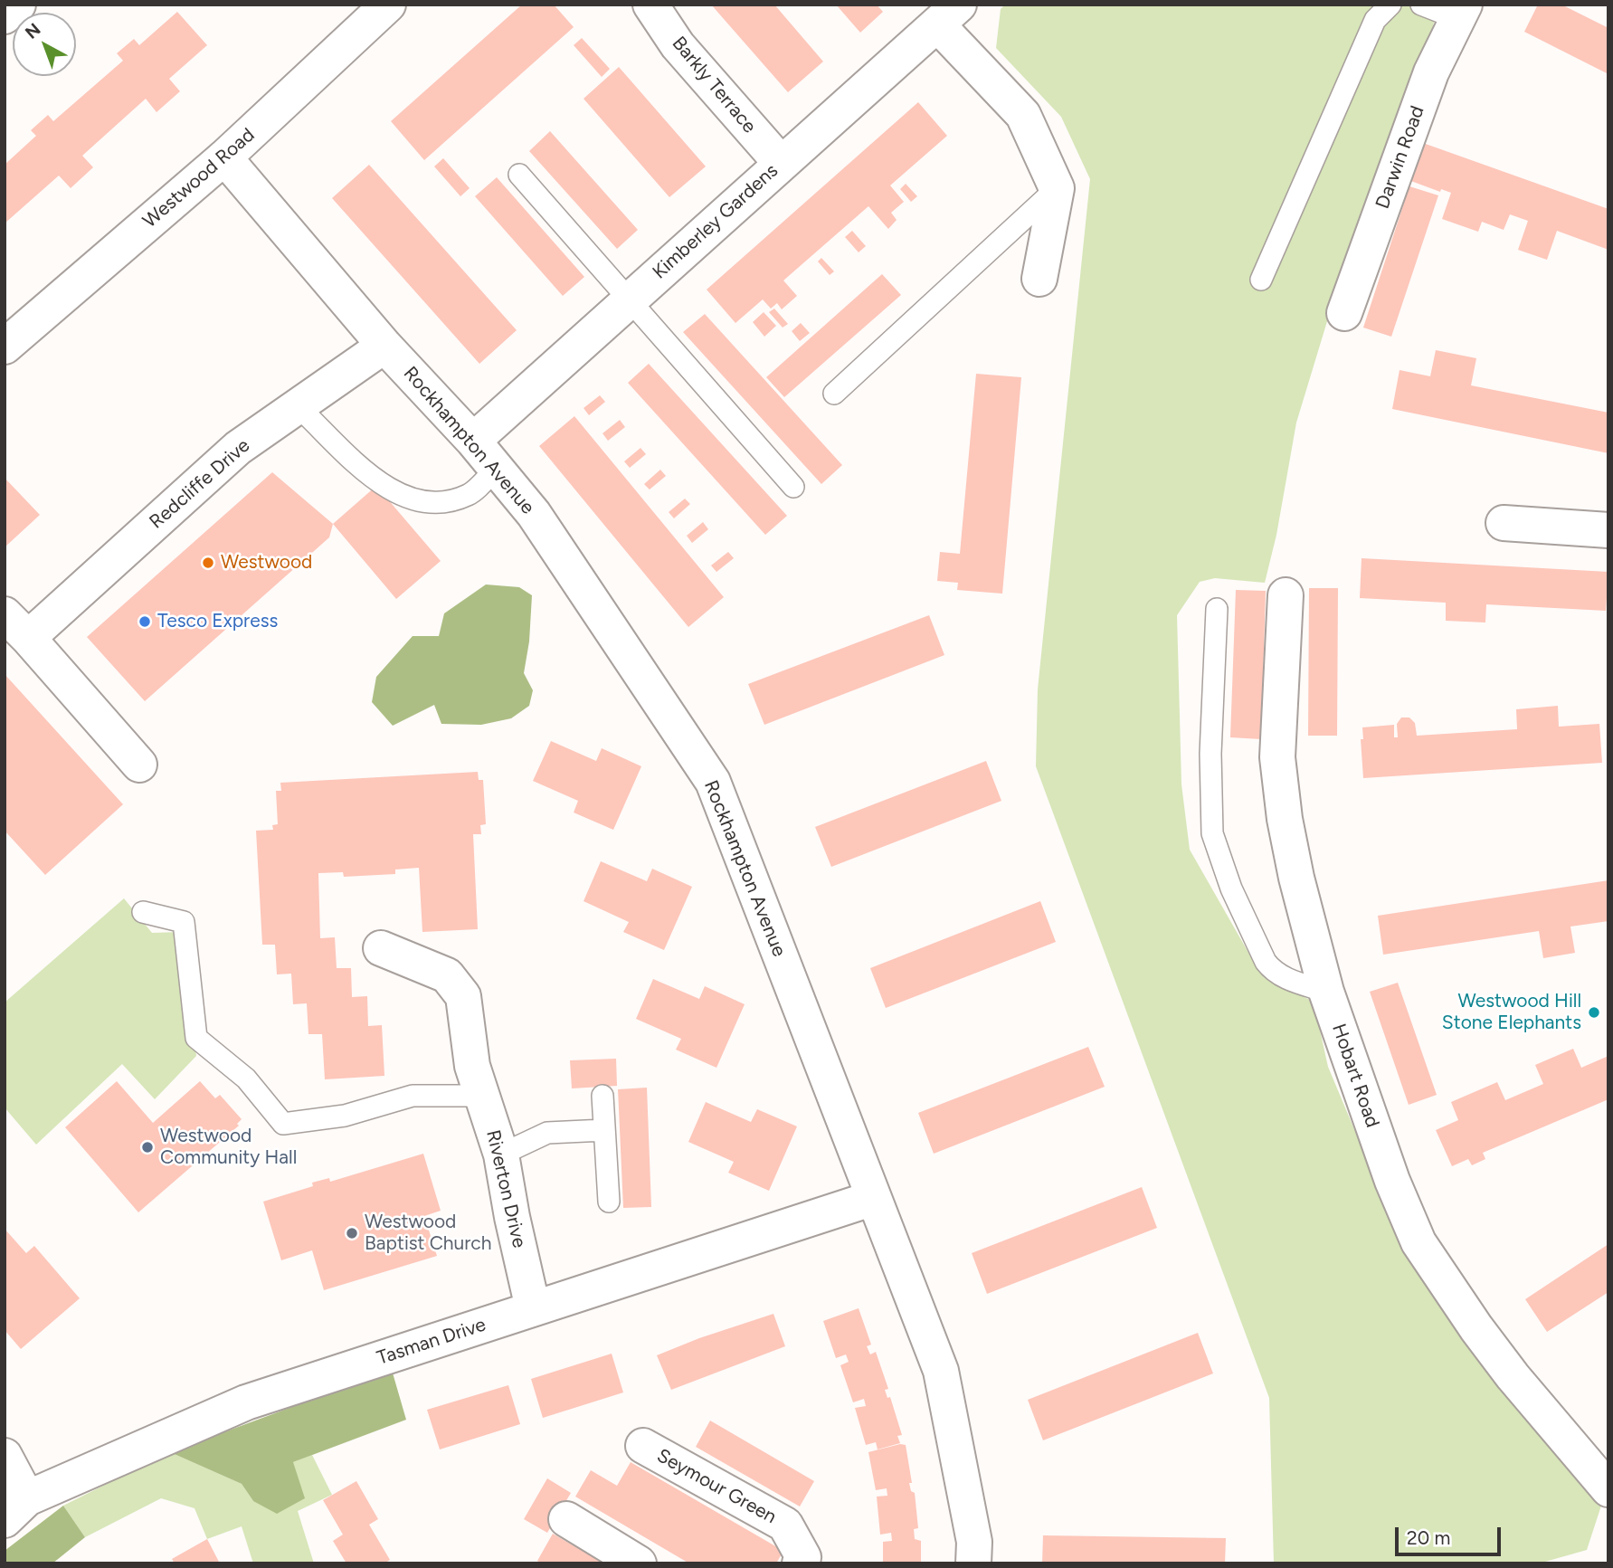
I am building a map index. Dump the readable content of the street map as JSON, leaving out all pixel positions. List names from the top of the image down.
{
  "streets": {
    "street": [
      "Barkly Terrace",
      "Darwin Road",
      "Westwood Road",
      "Kimberley Gardens",
      "Rockhampton Avenue",
      "Redcliffe Drive",
      "Hobart Road",
      "Riverton Drive",
      "Tasman Drive",
      "Seymour Green"
    ]
  },
  "crossings": [
    ["Barkly Terrace", "Kimberley Gardens"],
    ["Westwood Road", "Rockhampton Avenue"],
    ["Kimberley Gardens", "Rockhampton Avenue"],
    ["Rockhampton Avenue", "Redcliffe Drive"],
    ["Rockhampton Avenue", "Tasman Drive"],
    ["Riverton Drive", "Tasman Drive"]
  ],
  "places": [
    "Westwood",
    "Tesco Express",
    "Westwood Hill Stone Elephants",
    "Westwood Community Hall",
    "Westwood Baptist Church"
  ],
  "scale_bar": "20 m",
  "north": "top left"
}
